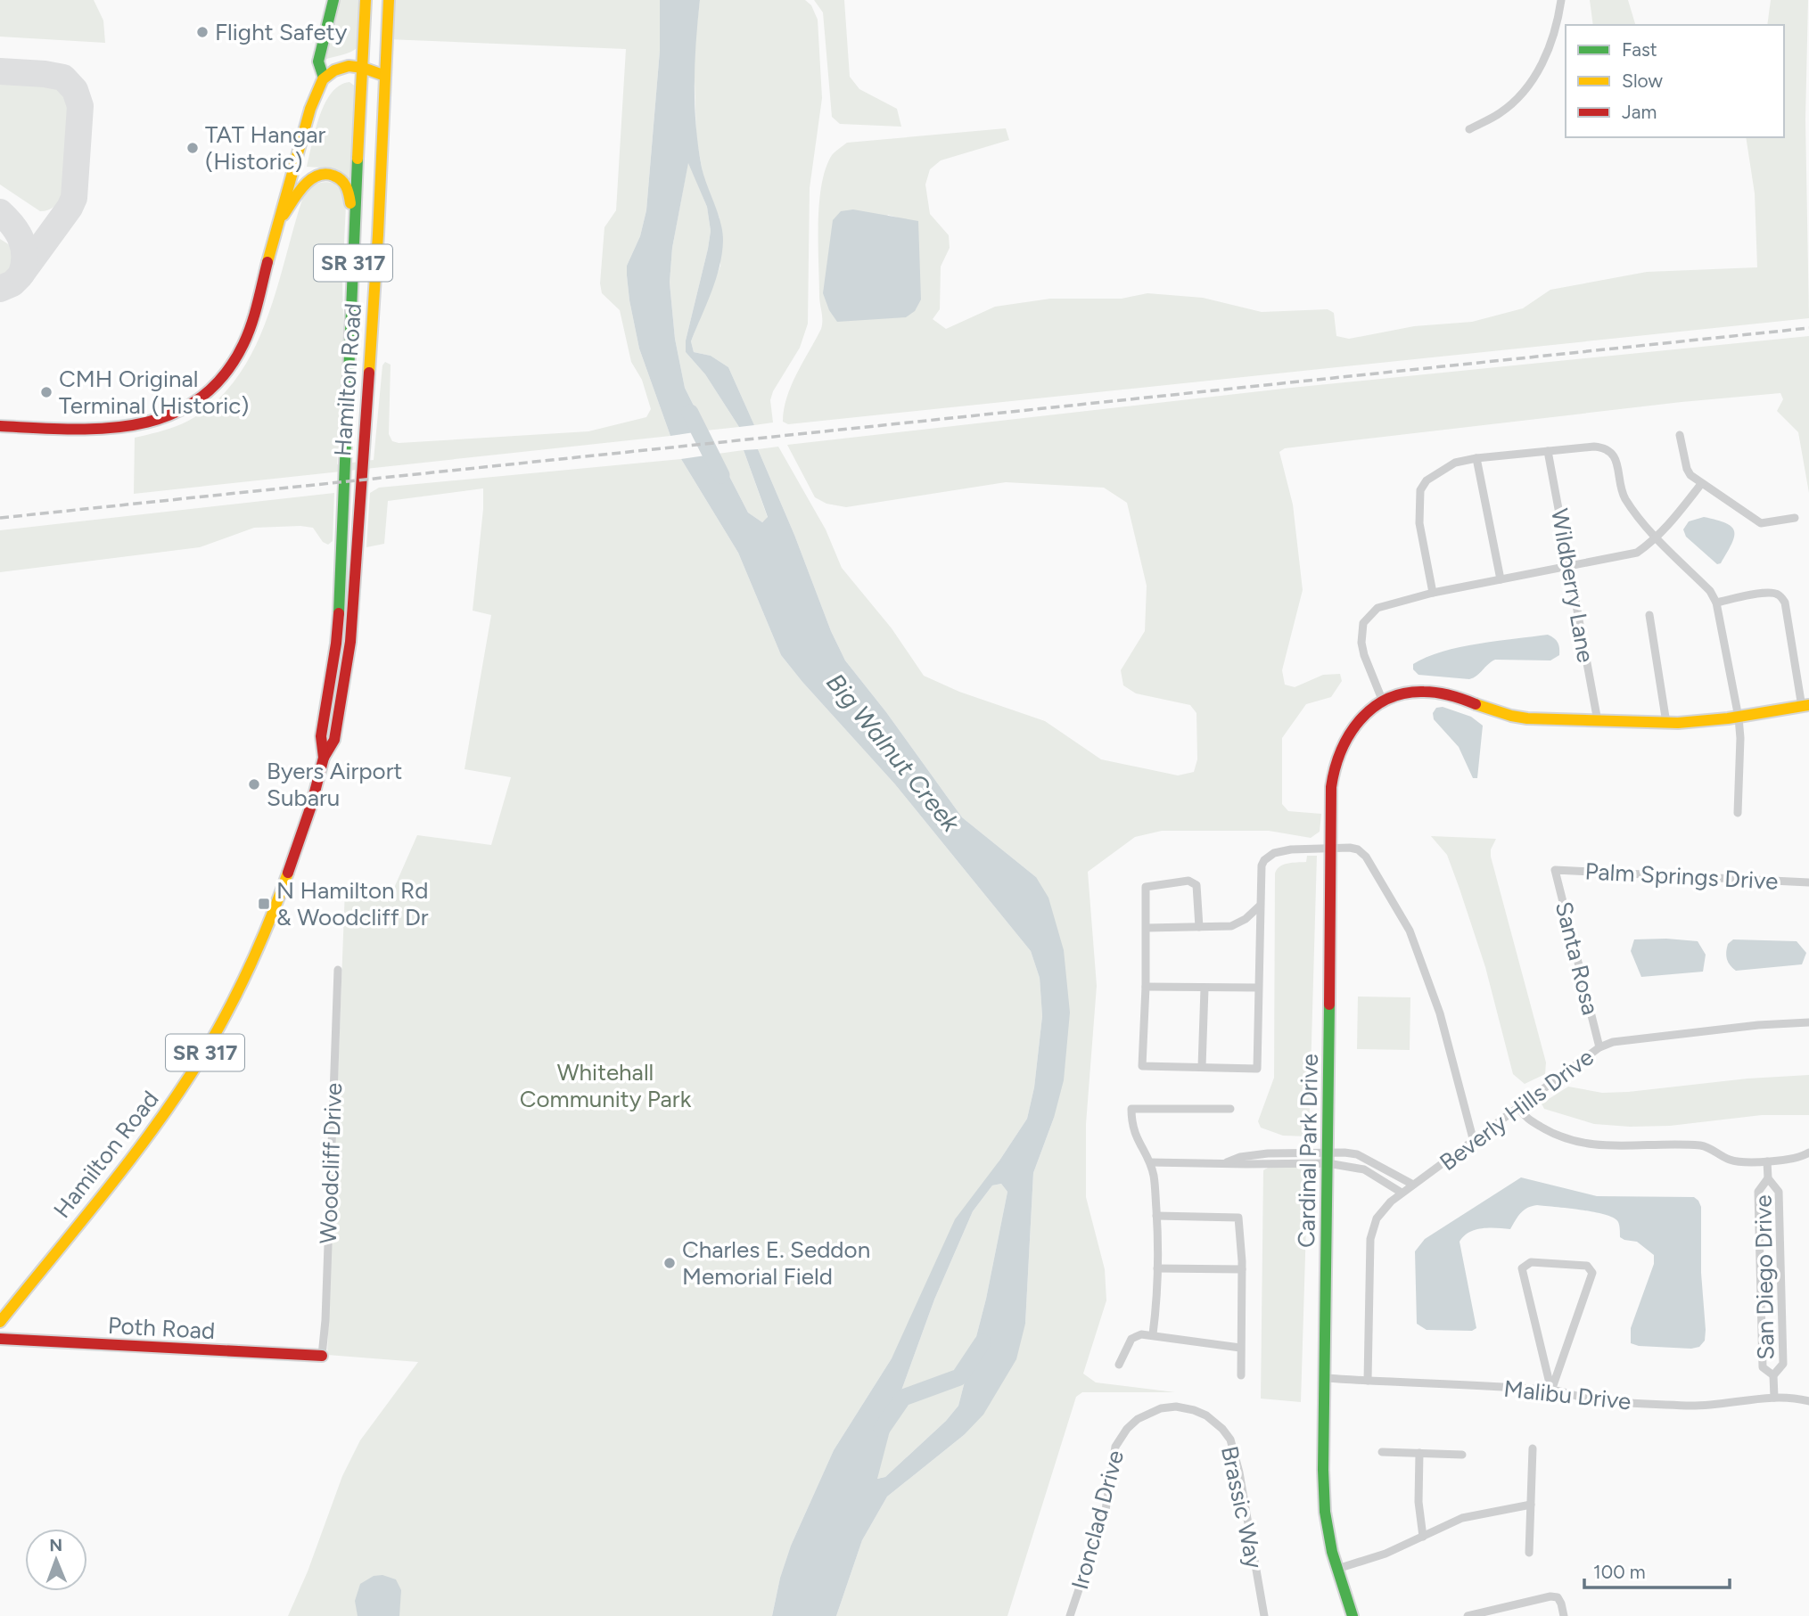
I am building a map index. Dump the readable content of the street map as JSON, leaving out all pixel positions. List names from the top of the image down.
{
  "streets": {
    "main road": [
      "SR 317",
      "Hamilton Road",
      "Cardinal Park Drive",
      "Poth Road"
    ],
    "street": [
      "Wildberry Lane",
      "Palm Springs Drive",
      "Santa Rosa",
      "Beverly Hills Drive",
      "Woodcliff Drive",
      "San Diego Drive",
      "Malibu Drive",
      "Brassic Way",
      "Ironclad Drive"
    ]
  },
  "crossings": [
    ["Palm Springs Drive", "Santa Rosa"],
    ["Santa Rosa", "Beverly Hills Drive"],
    ["Beverly Hills Drive", "Malibu Drive"],
    ["Cardinal Park Drive", "Malibu Drive"],
    ["Woodcliff Drive", "Poth Road"],
    ["San Diego Drive", "Malibu Drive"],
    ["Brassic Way", "Ironclad Drive"]
  ],
  "water": ["Big Walnut Creek"],
  "parks": ["Whitehall Community Park"],
  "places": {
    "other": [
      "Flight Safety",
      "TAT Hangar (Historic)",
      "CMH Original Terminal (Historic)",
      "Byers Airport Subaru",
      "Charles E. Seddon Memorial Field"
    ],
    "transit": ["N Hamilton Rd & Woodcliff Dr"]
  },
  "legend": ["Fast", "Slow", "Jam"],
  "scale_bar": "100 m",
  "north": "top"
}
